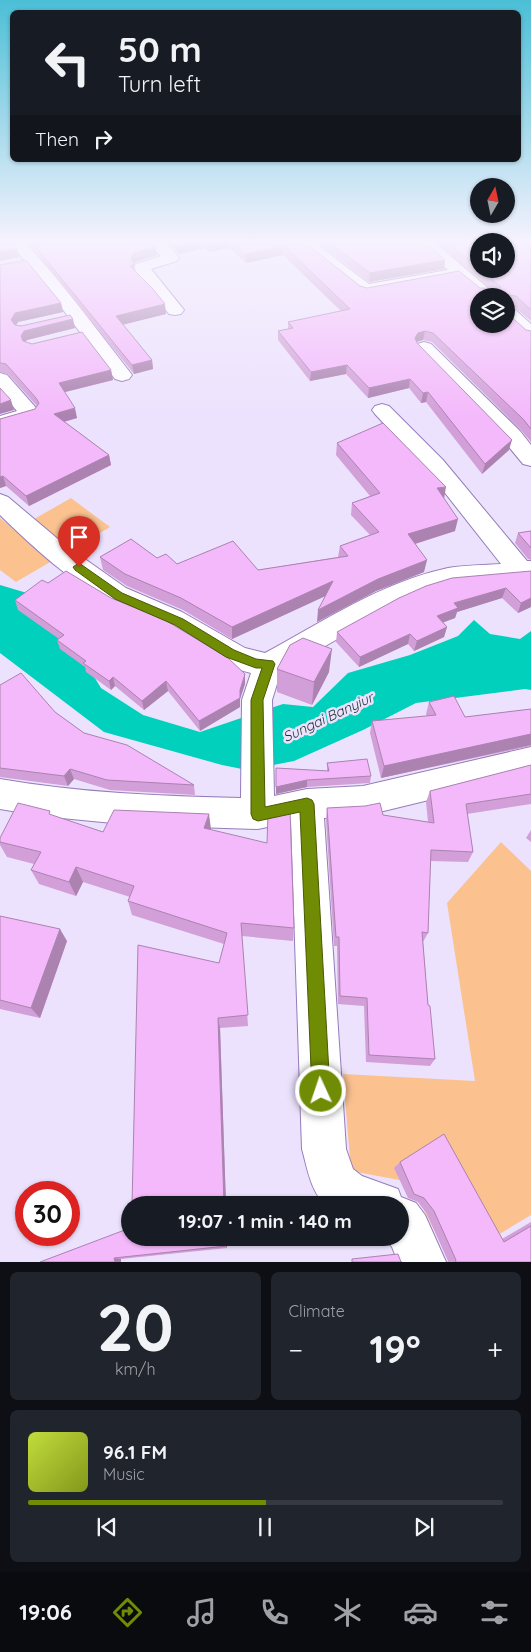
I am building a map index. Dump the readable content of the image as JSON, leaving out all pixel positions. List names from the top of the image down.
{
  "water": ["Sungai Banyiur"],
  "north": "top",
  "page": {
    "turn": ["50 m", "Turn left"],
    "then": "Then",
    "limit": "30",
    "trip": "19:07 · 1 min · 140 m",
    "tile": [
      ["20", "km/h"],
      "Climate"
    ],
    "heat": ["−", "19°", "+"],
    "song": ["96.1 FM", "Music"],
    "tabs": "19:06"
  }
}
